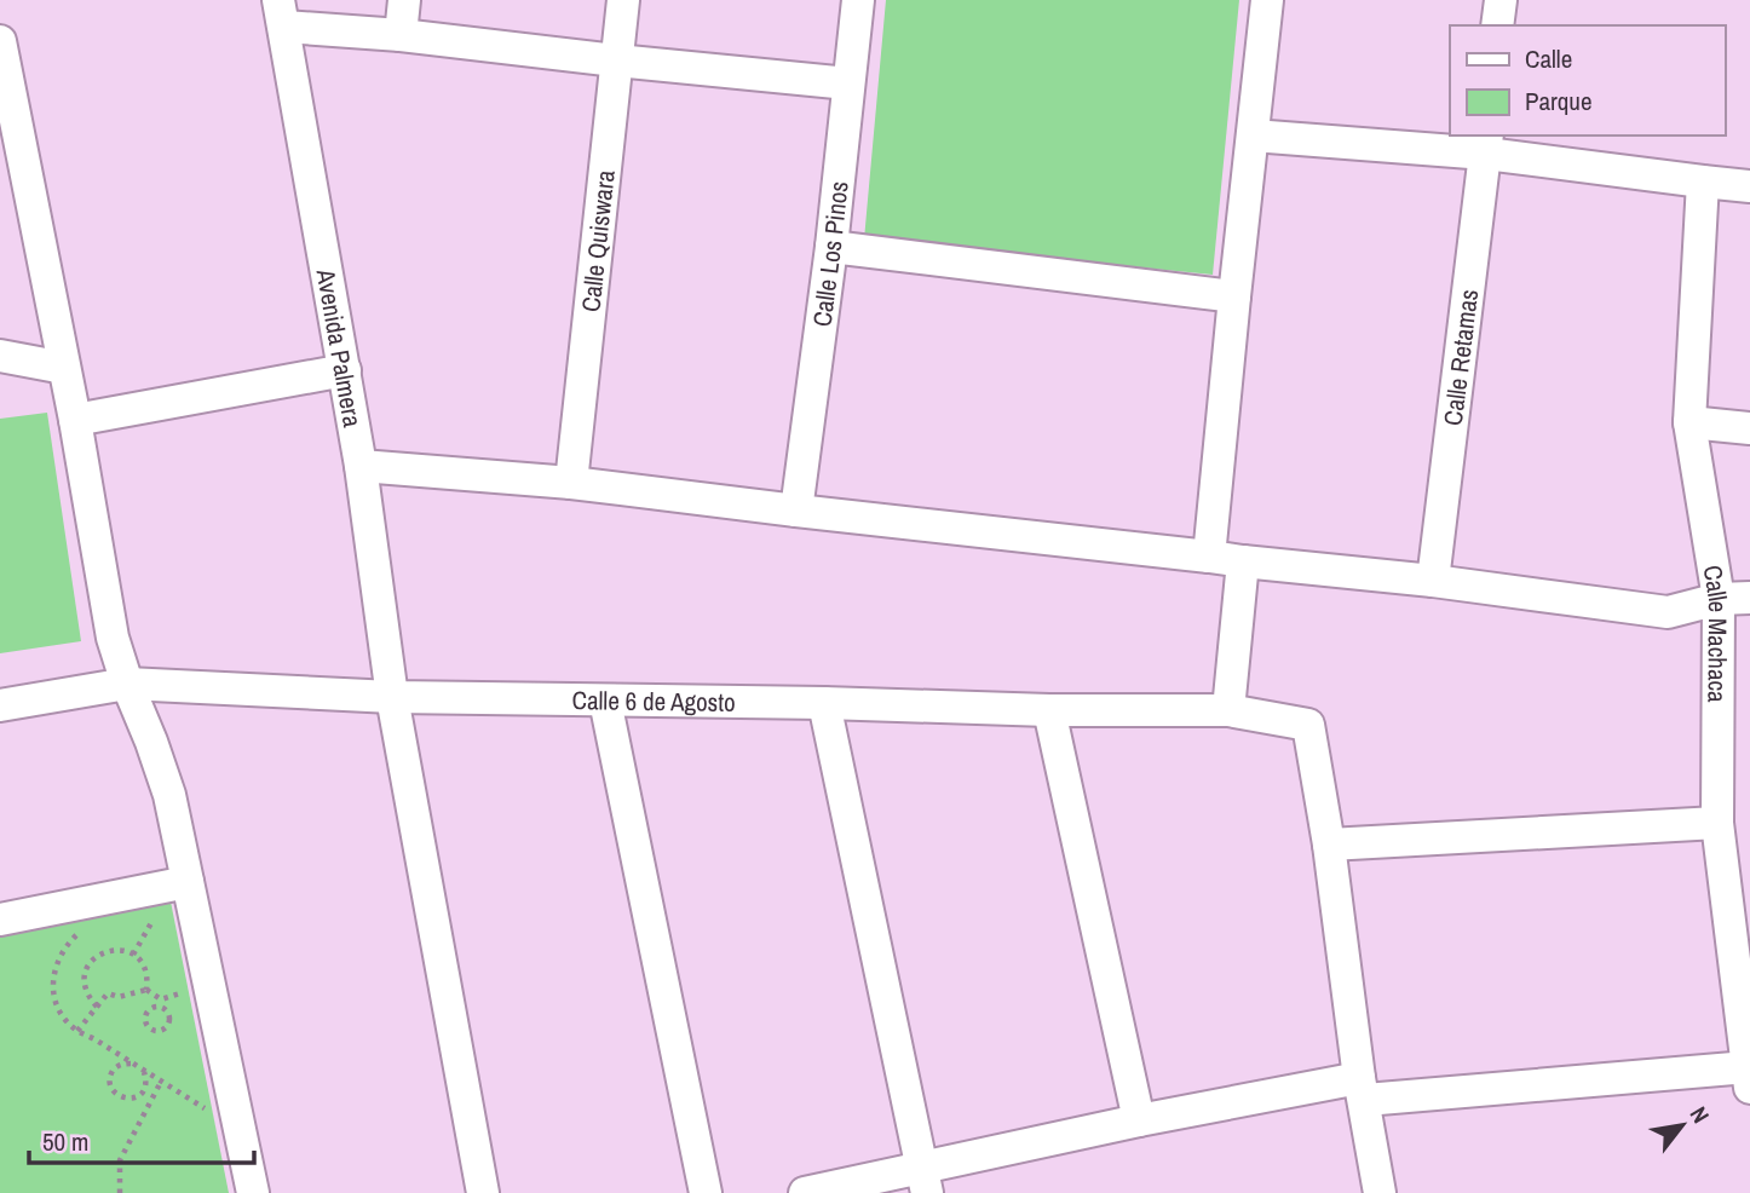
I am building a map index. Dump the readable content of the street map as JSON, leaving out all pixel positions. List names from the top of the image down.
{
  "streets": {
    "street": [
      "Calle Quiswara",
      "Calle Los Pinos",
      "Avenida Palmera",
      "Calle Retamas",
      "Calle Machaca",
      "Calle 6 de Agosto"
    ]
  },
  "crossings": [
    ["Avenida Palmera", "Calle 6 de Agosto"]
  ],
  "legend": ["Calle", "Parque"],
  "scale_bar": "50 m",
  "north": "top right"
}
